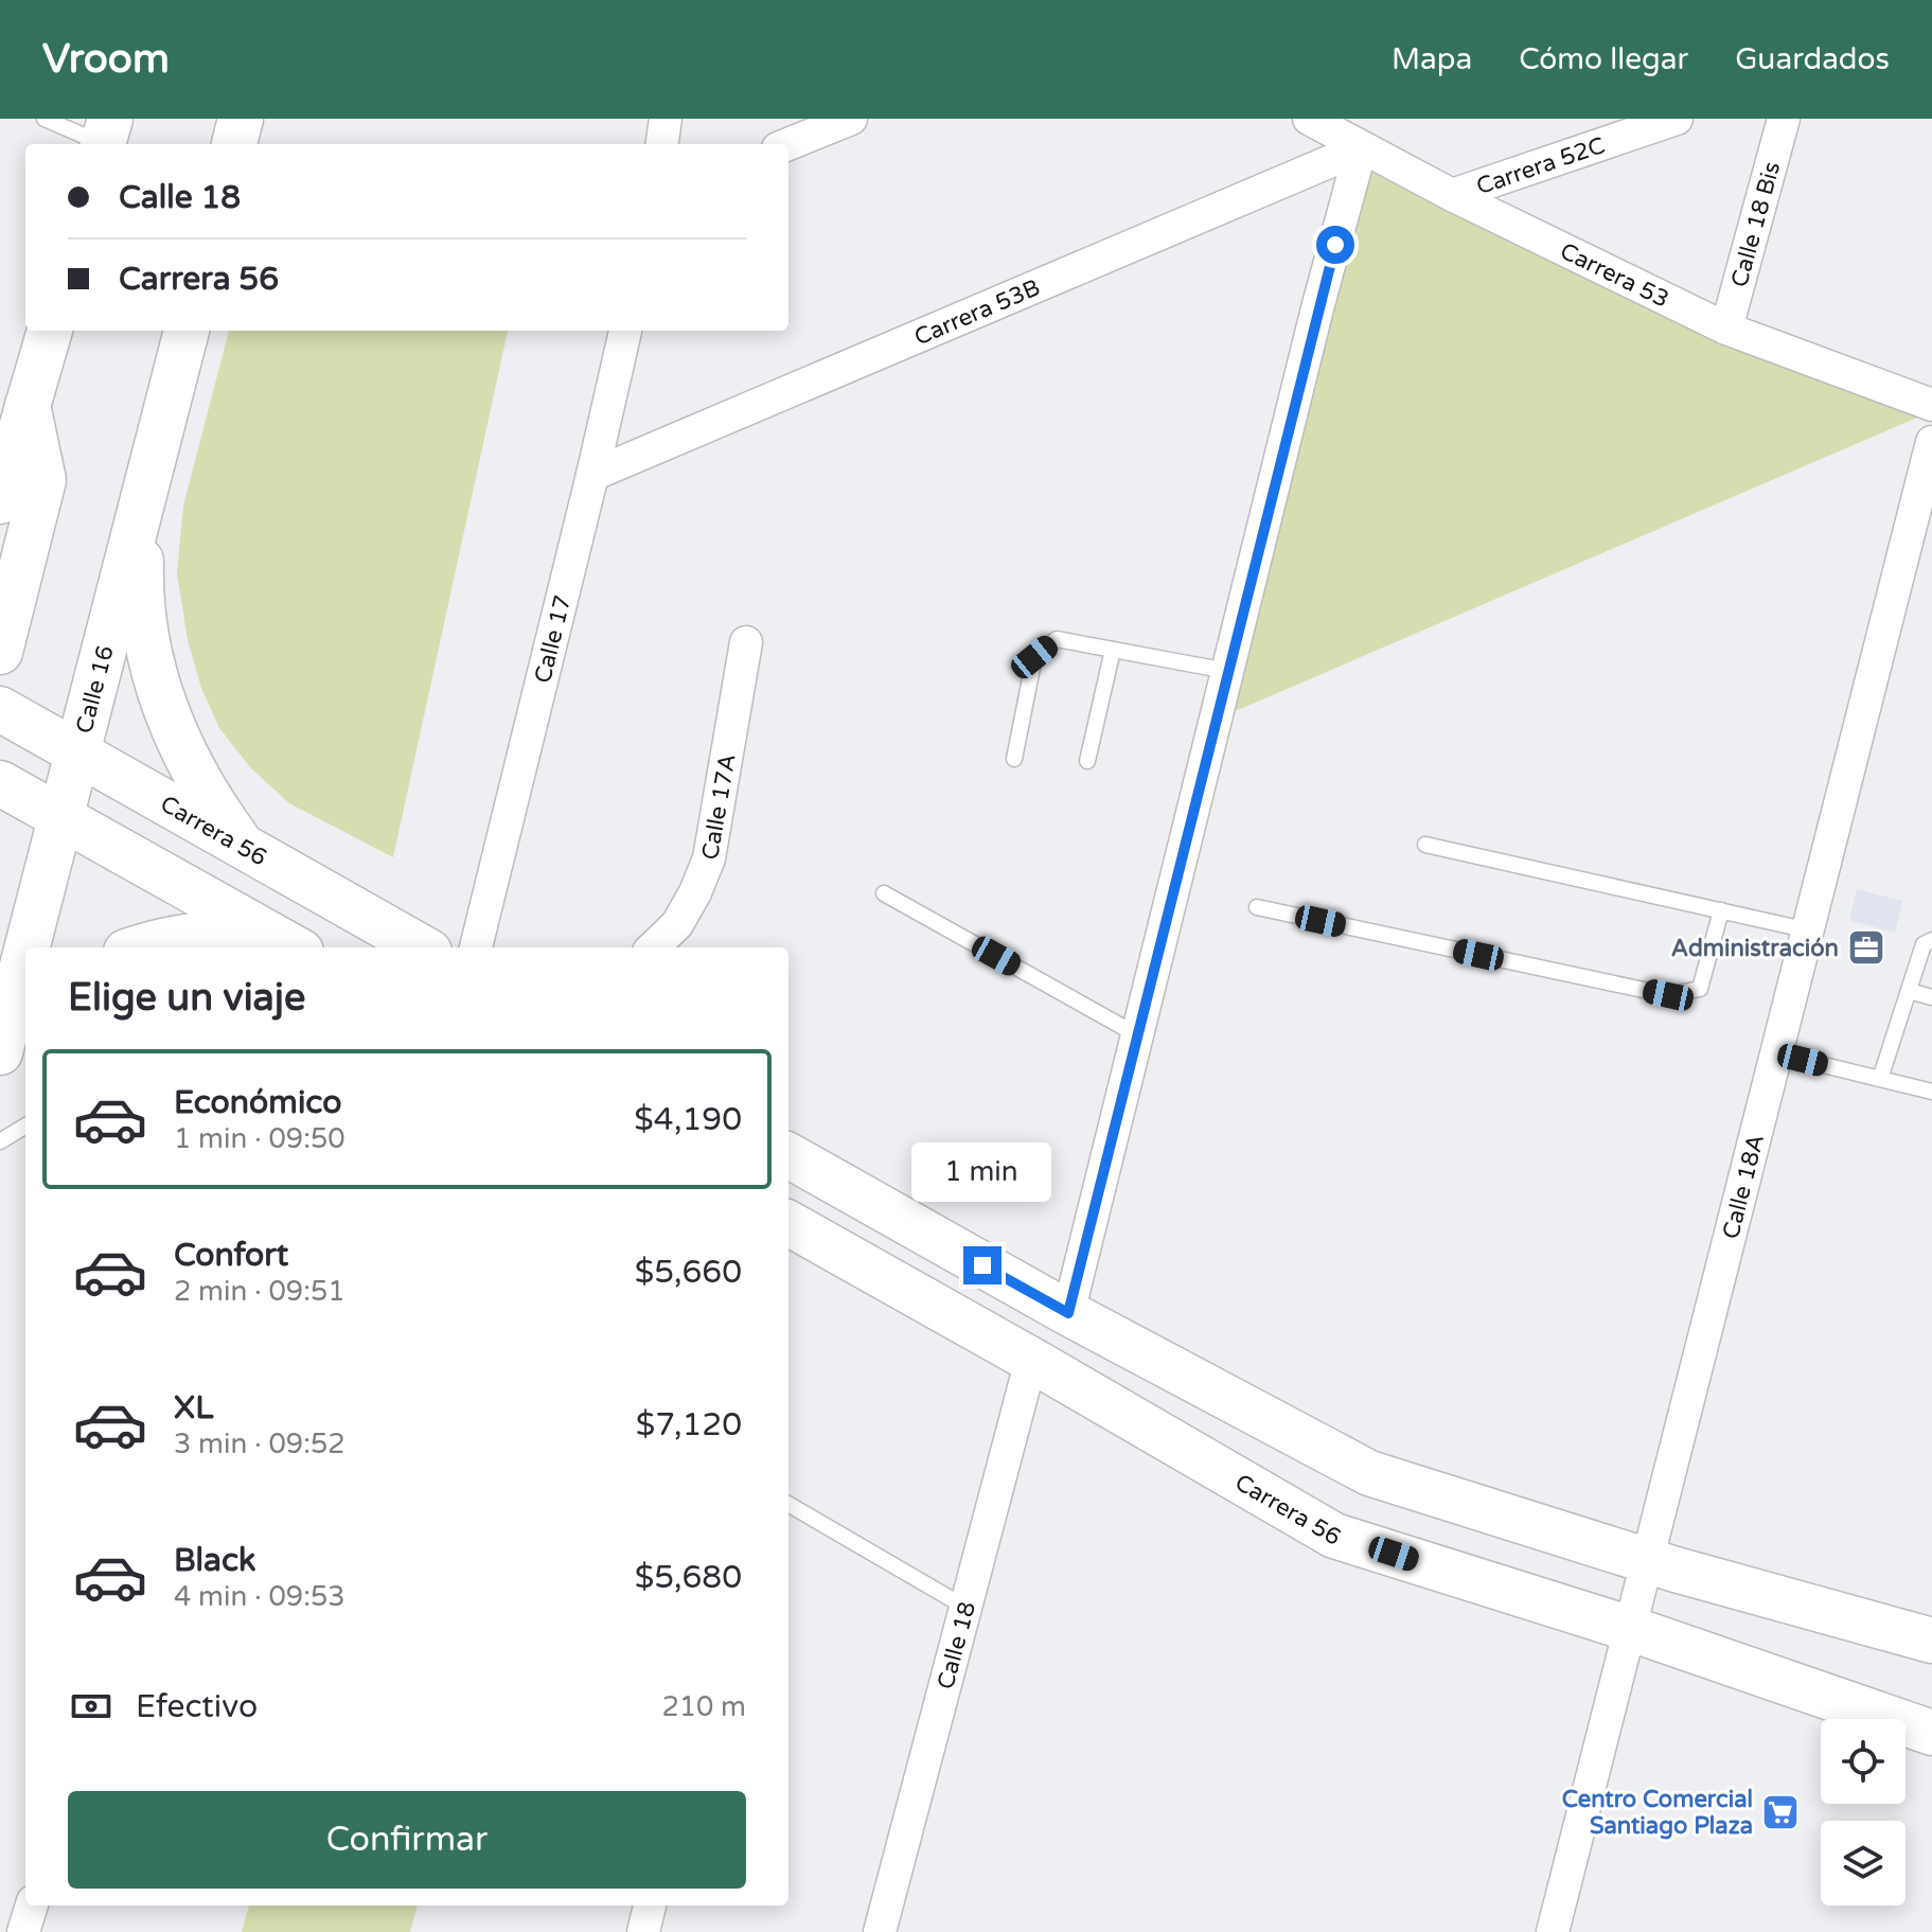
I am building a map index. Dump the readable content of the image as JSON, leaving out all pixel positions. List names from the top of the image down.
{
  "streets": {
    "street": [
      "Carrera 52C",
      "Calle 18 Bis",
      "Carrera 53",
      "Carrera 53B",
      "Calle 17",
      "Calle 16",
      "Calle 17A",
      "Carrera 56",
      "Calle 18A",
      "Calle 18"
    ]
  },
  "crossings": [
    ["Carrera 52C", "Carrera 53"],
    ["Calle 18 Bis", "Carrera 53"],
    ["Carrera 53", "Carrera 53B"],
    ["Carrera 53B", "Calle 17"],
    ["Calle 16", "Carrera 56"],
    ["Carrera 56", "Calle 18A"],
    ["Carrera 56", "Calle 18"]
  ],
  "places": {
    "office": ["Administración"],
    "supermarket": ["Centro Comercial Santiago Plaza"]
  },
  "page": {
    "header": "Vroom",
    "nav": ["Mapa", "Cómo llegar", "Guardados"],
    "banner": ["Calle 18", "Carrera 56"],
    "heading": "Elige un viaje",
    "list": [
      {
        "name": "Económico",
        "note": "1 min · 09:50",
        "value": "$4,190"
      },
      {
        "name": "Confort",
        "note": "2 min · 09:51",
        "value": "$5,660"
      },
      {
        "name": "XL",
        "note": "3 min · 09:52",
        "value": "$7,120"
      },
      {
        "name": "Black",
        "note": "4 min · 09:53",
        "value": "$5,680"
      }
    ],
    "bubble": "1 min",
    "pay": ["Efectivo", "210 m"],
    "buttons": "Confirmar"
  }
}
